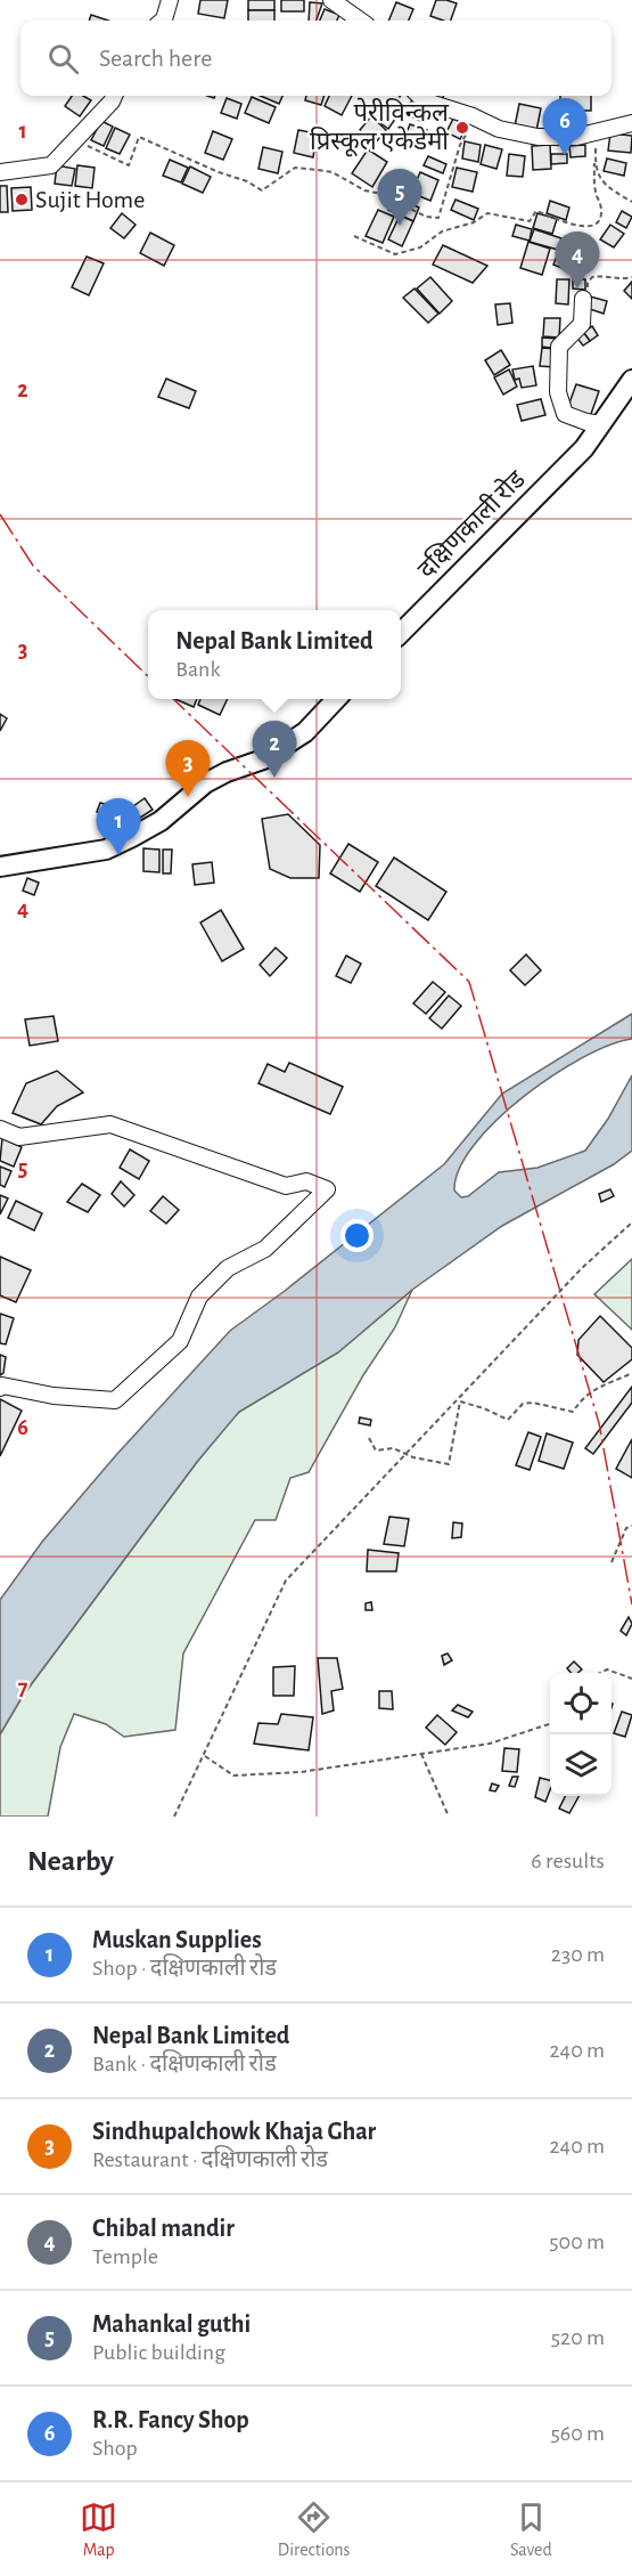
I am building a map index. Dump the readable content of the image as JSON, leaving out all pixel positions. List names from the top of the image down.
{
  "streets": {
    "main road": ["दक्षिणकाली रोड"]
  },
  "places": ["पेरीविन्कल प्रिस्कूल एकेडेमी", "Sujit Home"],
  "page": {
    "search": "Search here",
    "pins": [
      "6",
      "5",
      "4",
      "2",
      "3",
      "1"
    ],
    "popup": ["Nepal Bank Limited", "Bank"],
    "heading": ["Nearby", "6 results"],
    "list": [
      {
        "mark": "1",
        "name": "Muskan Supplies",
        "note": "Shop · दक्षिणकाली रोड",
        "value": "230 m"
      },
      {
        "mark": "2",
        "name": "Nepal Bank Limited",
        "note": "Bank · दक्षिणकाली रोड",
        "value": "240 m"
      },
      {
        "mark": "3",
        "name": "Sindhupalchowk Khaja Ghar",
        "note": "Restaurant · दक्षिणकाली रोड",
        "value": "240 m"
      },
      {
        "mark": "4",
        "name": "Chibal mandir",
        "note": "Temple",
        "value": "500 m"
      },
      {
        "mark": "5",
        "name": "Mahankal guthi",
        "note": "Public building",
        "value": "520 m"
      },
      {
        "mark": "6",
        "name": "R.R. Fancy Shop",
        "note": "Shop",
        "value": "560 m"
      }
    ],
    "nav": ["Map", "Directions", "Saved"]
  },
  "grid": {
    "rows": [
      "1",
      "2",
      "3",
      "4",
      "5",
      "6",
      "7"
    ]
  }
}
